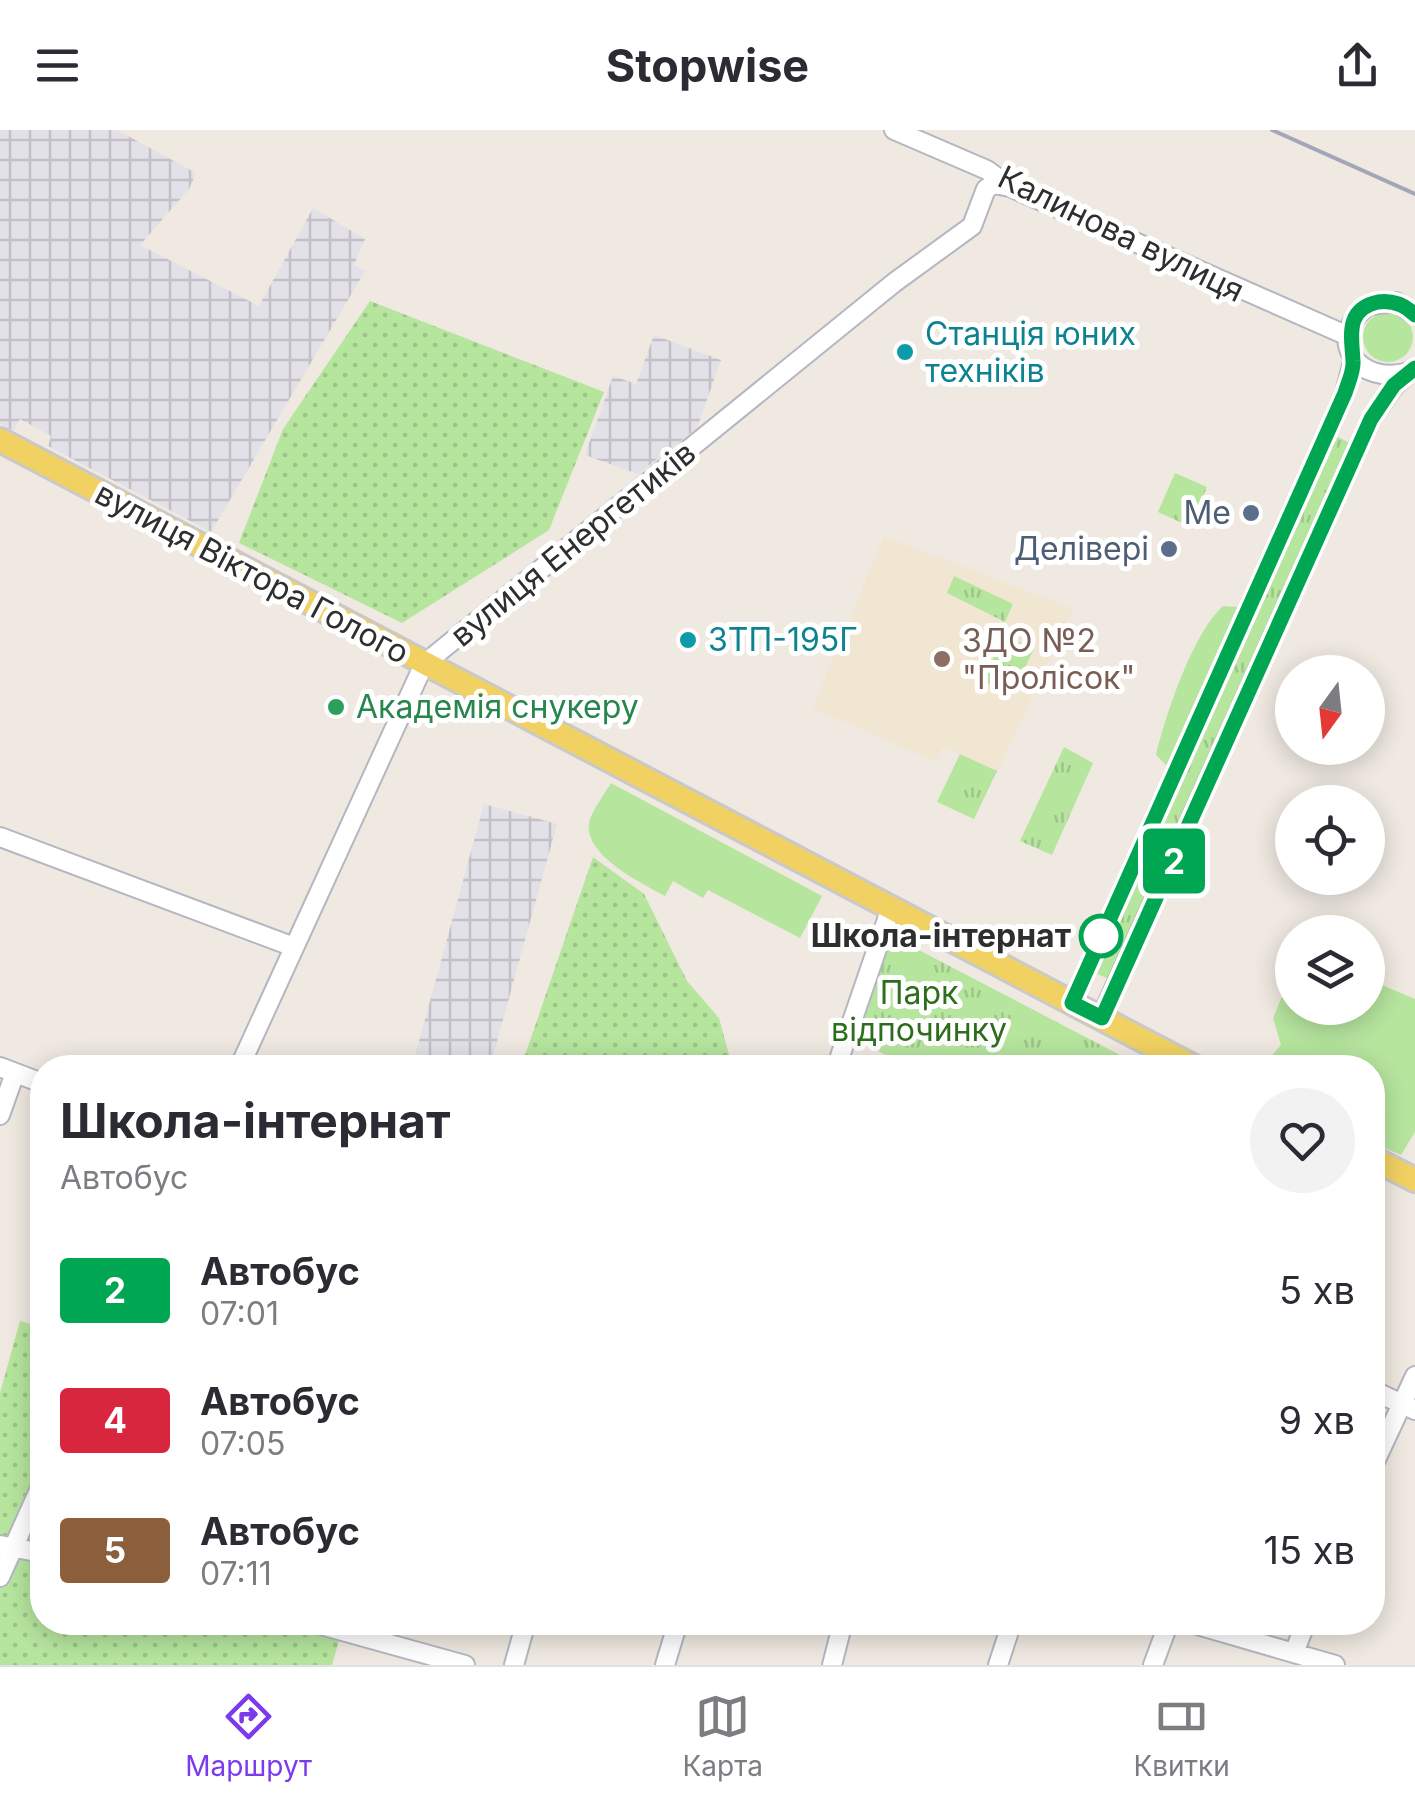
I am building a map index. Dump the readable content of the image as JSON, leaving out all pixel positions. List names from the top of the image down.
{
  "streets": {
    "main road": ["вулиця Віктора Голого"],
    "street": ["Калинова вулиця", "вулиця Енергетиків"]
  },
  "crossings": [
    ["Калинова вулиця", "вулиця Енергетиків"],
    ["вулиця Енергетиків", "вулиця Віктора Голого"]
  ],
  "parks": ["Парк відпочинку"],
  "places": [
    "Станція юних техніків",
    "Me",
    "Делівері",
    "ЗТП-195Г",
    "ЗДО №2 \"Пролісок\"",
    "Академія снукеру",
    "Школа-інтернат"
  ],
  "lines": ["bus line 2"],
  "north": "bottom",
  "page": {
    "header": "Stopwise",
    "on_map": "2",
    "heading": ["Школа-інтернат", "Автобус"],
    "list": [
      {
        "mark": "2",
        "name": "Автобус",
        "note": "07:01",
        "value": "5 хв"
      },
      {
        "mark": "4",
        "name": "Автобус",
        "note": "07:05",
        "value": "9 хв"
      },
      {
        "mark": "5",
        "name": "Автобус",
        "note": "07:11",
        "value": "15 хв"
      }
    ],
    "tabs": ["Маршрут", "Карта", "Квитки"]
  }
}
